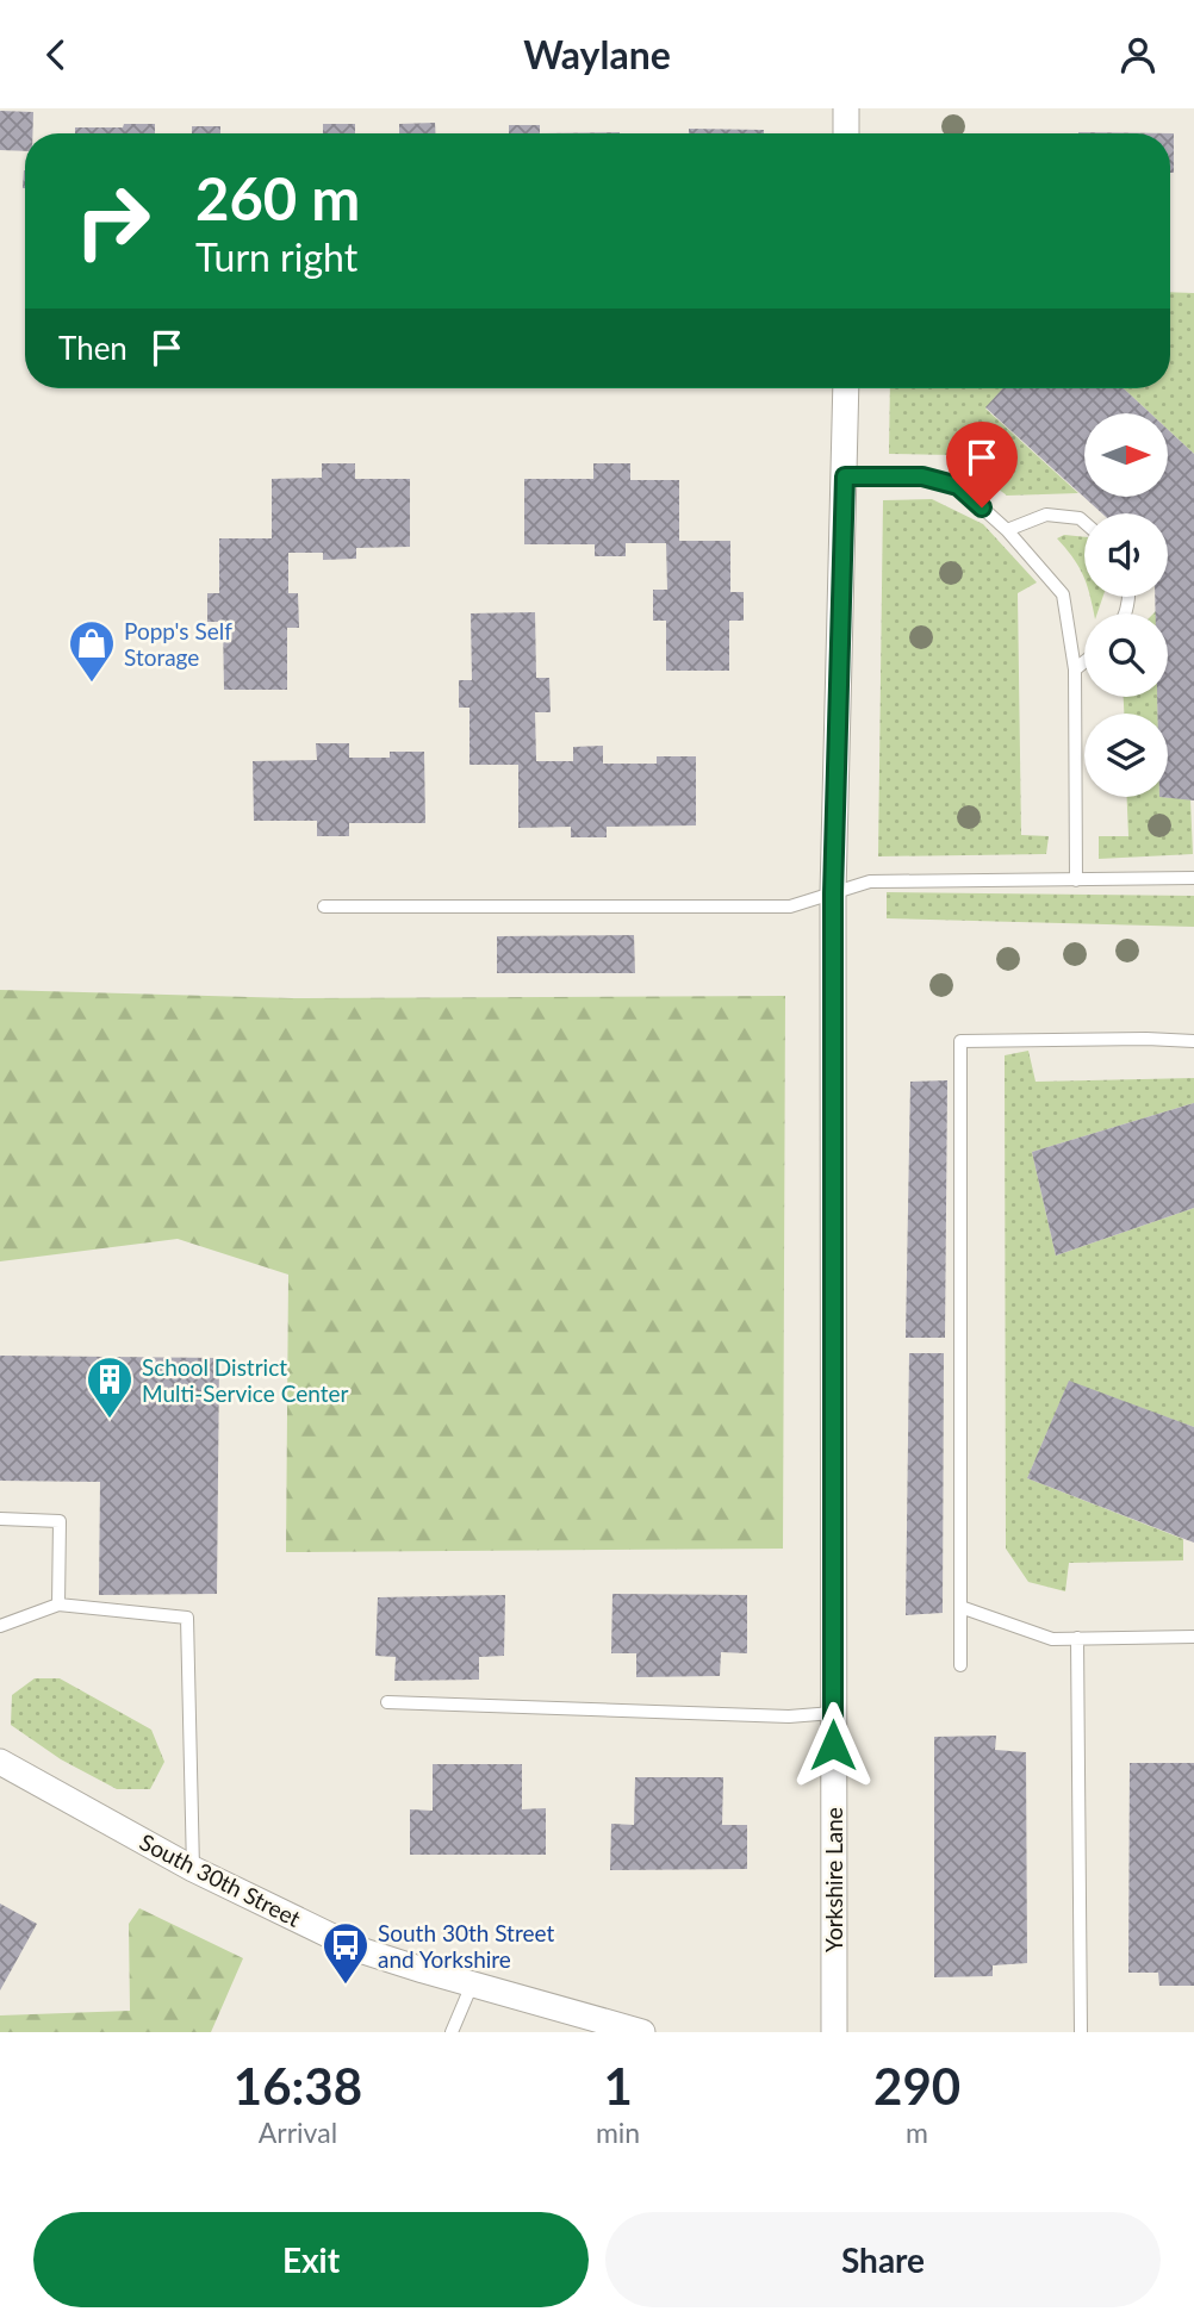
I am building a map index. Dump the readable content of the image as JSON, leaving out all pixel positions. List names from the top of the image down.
{
  "streets": {
    "street": ["South 30th Street", "Yorkshire Lane"]
  },
  "places": {
    "shop": ["Popp's Self Storage"],
    "building": ["School District Multi-Service Center"],
    "bus stop": ["South 30th Street and Yorkshire"]
  },
  "north": "right",
  "page": {
    "header": "Waylane",
    "turn": ["260 m", "Turn right"],
    "then": "Then",
    "eta": [
      "16:38",
      "Arrival",
      "1",
      "min",
      "290",
      "m"
    ],
    "buttons": ["Exit", "Share"]
  }
}
